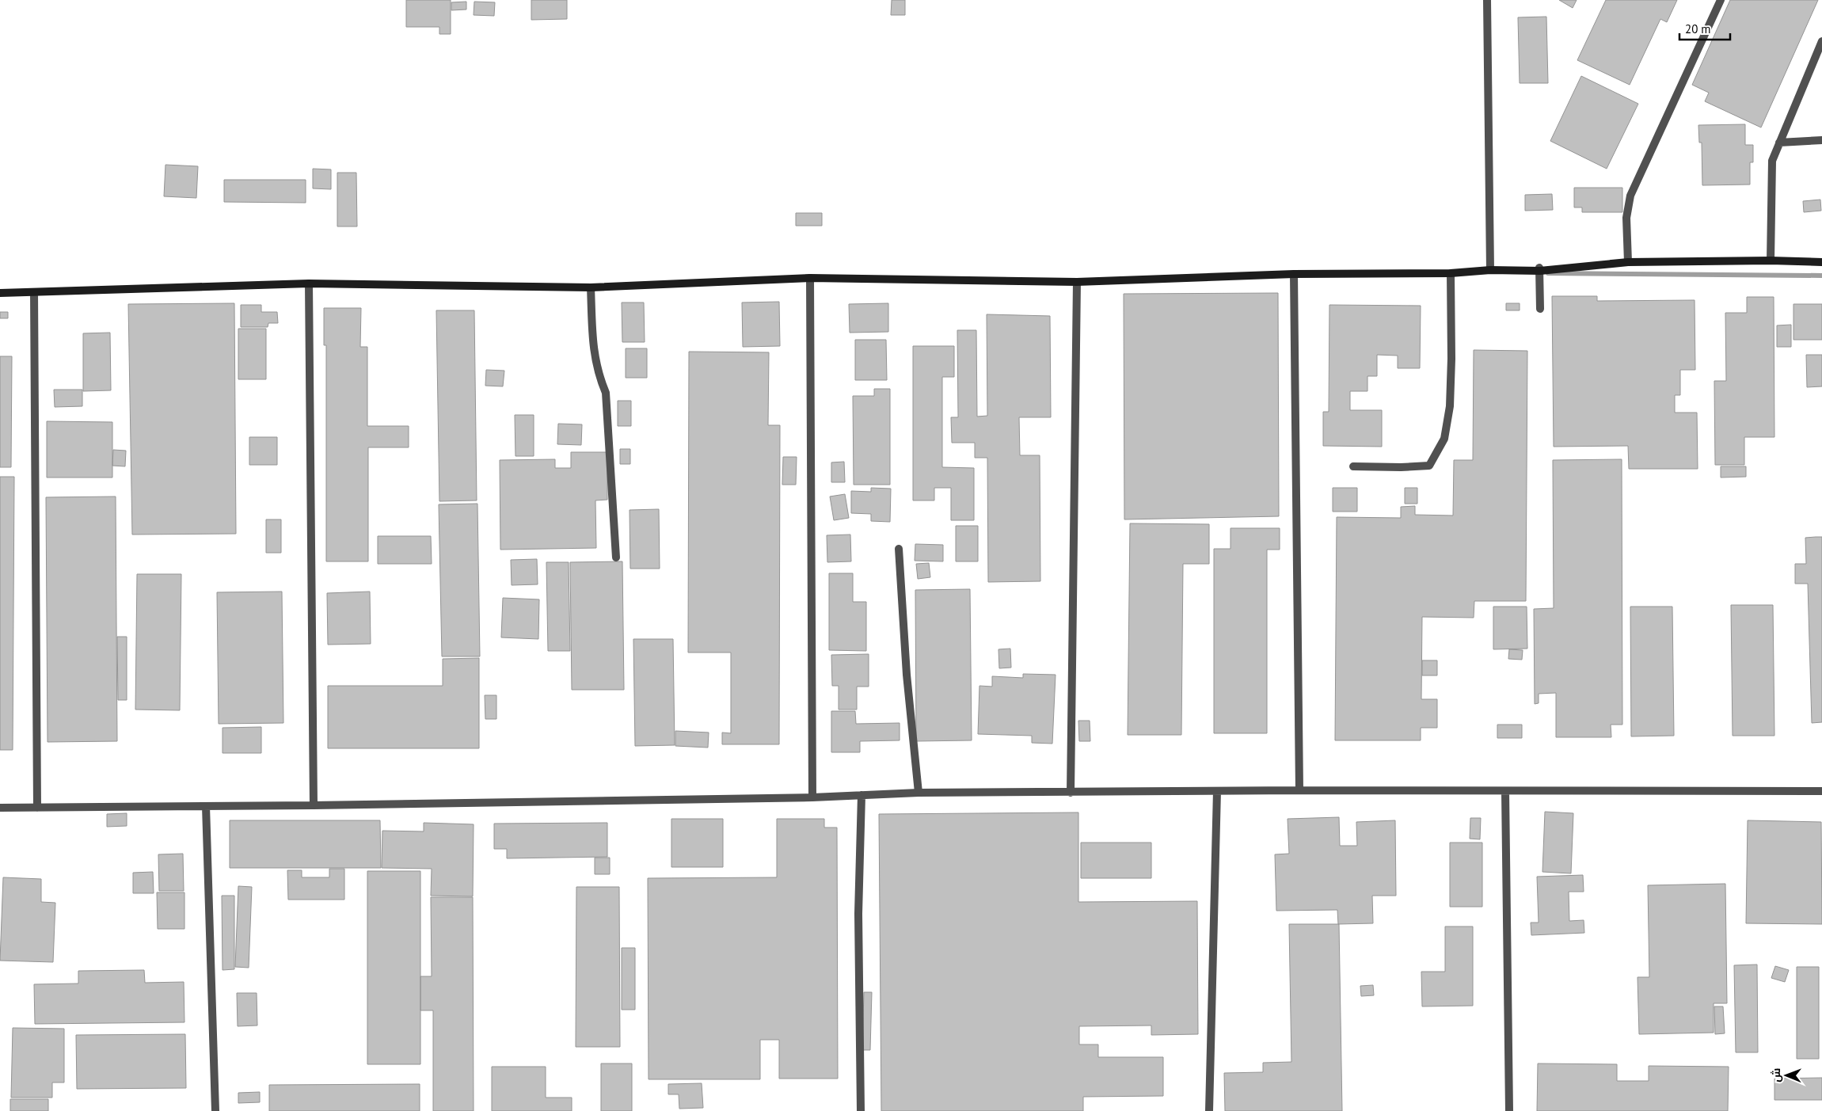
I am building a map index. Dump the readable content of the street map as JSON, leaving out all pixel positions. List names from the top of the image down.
{
  "scale_bar": "20 m",
  "north": "left"
}
